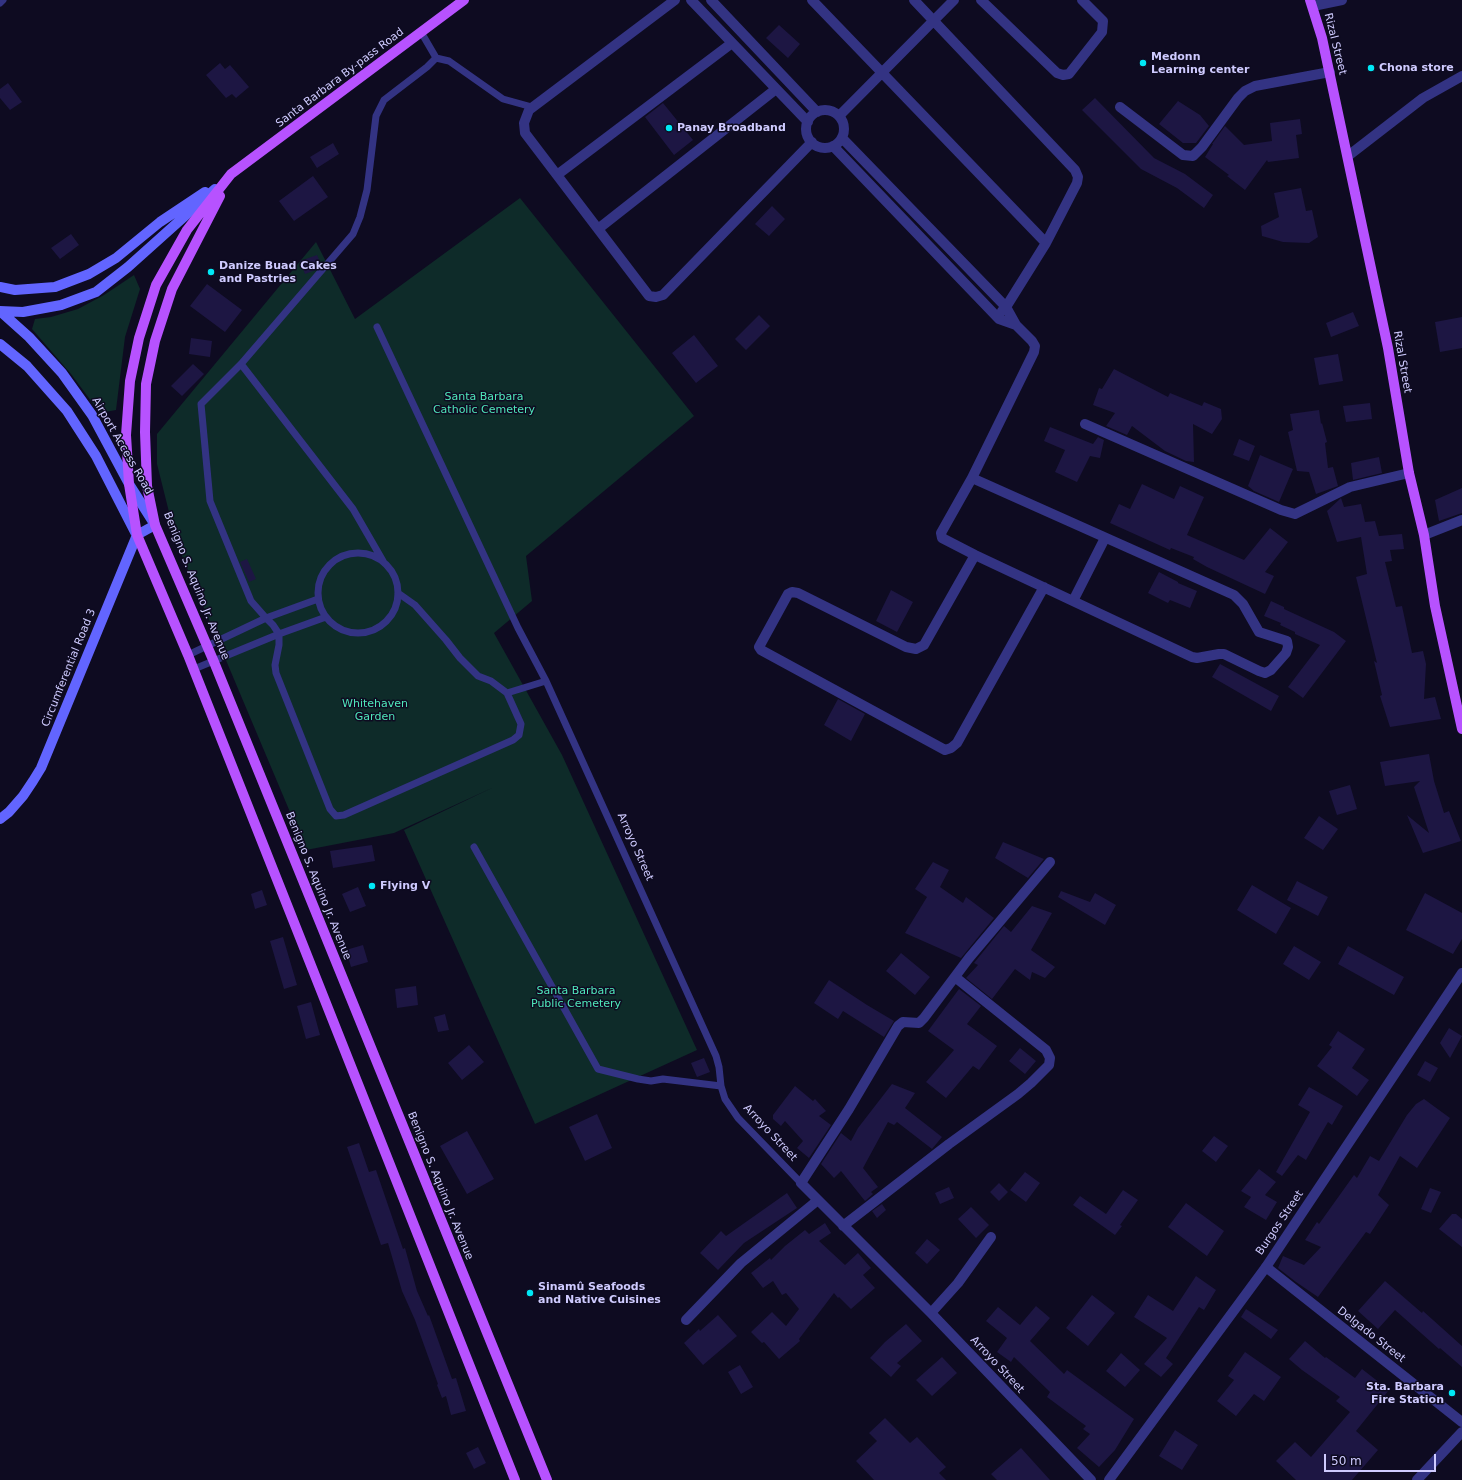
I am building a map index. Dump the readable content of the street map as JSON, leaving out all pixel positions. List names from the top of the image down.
{
  "streets": {
    "main road": [
      "Rizal Street",
      "Santa Barbara By-pass Road",
      "Airport Access Road",
      "Benigno S. Aquino Jr. Avenue",
      "Circumferential Road 3"
    ],
    "street": ["Arroyo Street", "Burgos Street", "Delgado Street"]
  },
  "crossings": [
    ["Santa Barbara By-pass Road", "Benigno S. Aquino Jr. Avenue"],
    ["Airport Access Road", "Benigno S. Aquino Jr. Avenue"],
    ["Burgos Street", "Delgado Street"]
  ],
  "parks": ["Santa Barbara Catholic Cemetery", "Whitehaven Garden", "Santa Barbara Public Cemetery"],
  "places": [
    "Medonn Learning center",
    "Chona store",
    "Panay Broadband",
    "Danize Buad Cakes and Pastries",
    "Flying V",
    "Sinamû Seafoods and Native Cuisines",
    "Sta. Barbara Fire Station"
  ],
  "scale_bar": "50 m"
}
